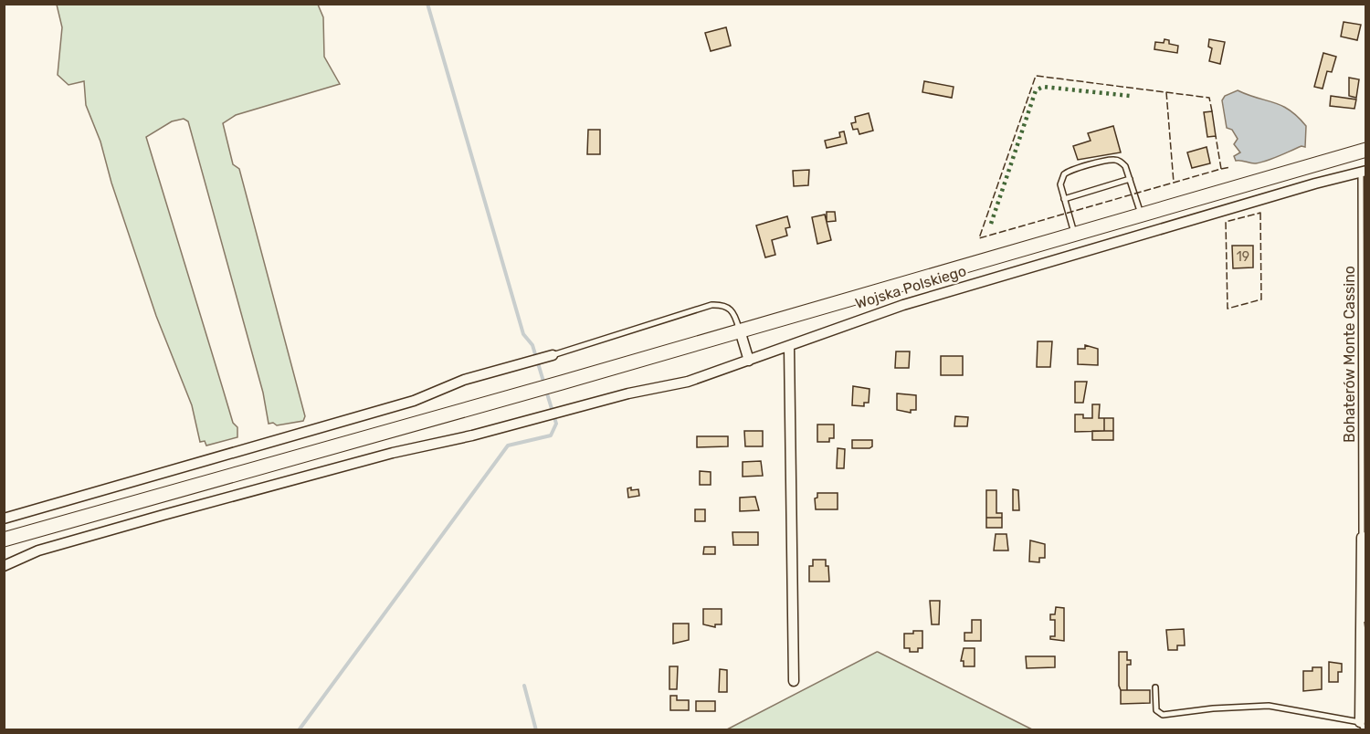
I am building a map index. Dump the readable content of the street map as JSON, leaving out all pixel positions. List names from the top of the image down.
{
  "streets": {
    "main road": ["Wojska Polskiego"],
    "lane": ["Bohaterów Monte Cassino"]
  },
  "crossings": [
    ["Wojska Polskiego", "Bohaterów Monte Cassino"]
  ],
  "house_numbers": ["19"]
}
